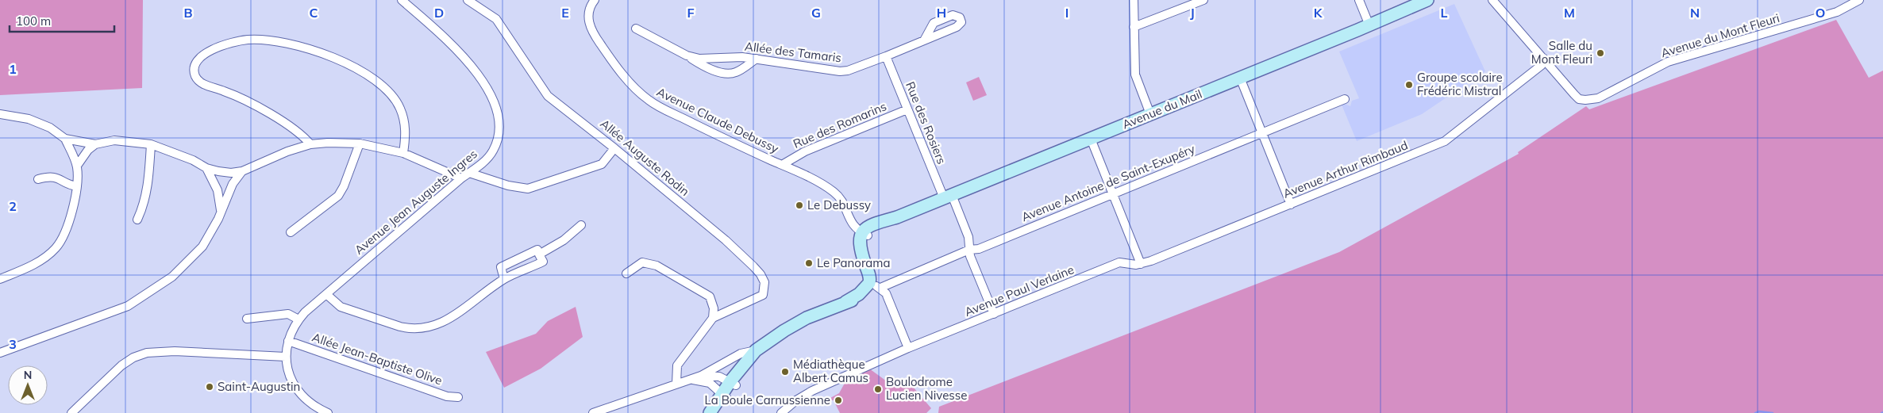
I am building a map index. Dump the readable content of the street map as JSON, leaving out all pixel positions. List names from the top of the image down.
{
  "streets": {
    "main road": ["Avenue du Mail"],
    "street": [
      "Avenue du Mont Fleuri",
      "Allée des Tamaris",
      "Avenue Claude Debussy",
      "Rue des Rosiers",
      "Rue des Romarins",
      "Allée Auguste Rodin",
      "Avenue Arthur Rimbaud",
      "Avenue Antoine de Saint-Exupéry",
      "Avenue Jean Auguste Ingres",
      "Avenue Paul Verlaine",
      "Allée Jean-Baptiste Olive"
    ]
  },
  "crossings": [
    ["Avenue du Mont Fleuri", "Avenue Arthur Rimbaud"],
    ["Allée des Tamaris", "Rue des Rosiers"],
    ["Avenue du Mail", "Avenue Claude Debussy"],
    ["Avenue du Mail", "Rue des Rosiers"],
    ["Avenue Claude Debussy", "Rue des Romarins"],
    ["Rue des Rosiers", "Rue des Romarins"],
    ["Rue des Rosiers", "Avenue Antoine de Saint-Exupéry"],
    ["Rue des Rosiers", "Avenue Paul Verlaine"],
    ["Avenue Arthur Rimbaud", "Avenue Paul Verlaine"],
    ["Avenue Jean Auguste Ingres", "Allée Jean-Baptiste Olive"]
  ],
  "places": [
    "Salle du Mont Fleuri",
    "Groupe scolaire Frédéric Mistral",
    "Le Debussy",
    "Le Panorama",
    "Médiathèque Albert Camus",
    "Saint-Augustin",
    "Boulodrome Lucien Nivesse",
    "La Boule Carnussienne"
  ],
  "scale_bar": "100 m",
  "north": "top",
  "grid": {
    "columns": [
      "B",
      "C",
      "D",
      "E",
      "F",
      "G",
      "H",
      "I",
      "J",
      "K",
      "L",
      "M",
      "N",
      "O"
    ],
    "rows": ["1", "2", "3"]
  }
}
